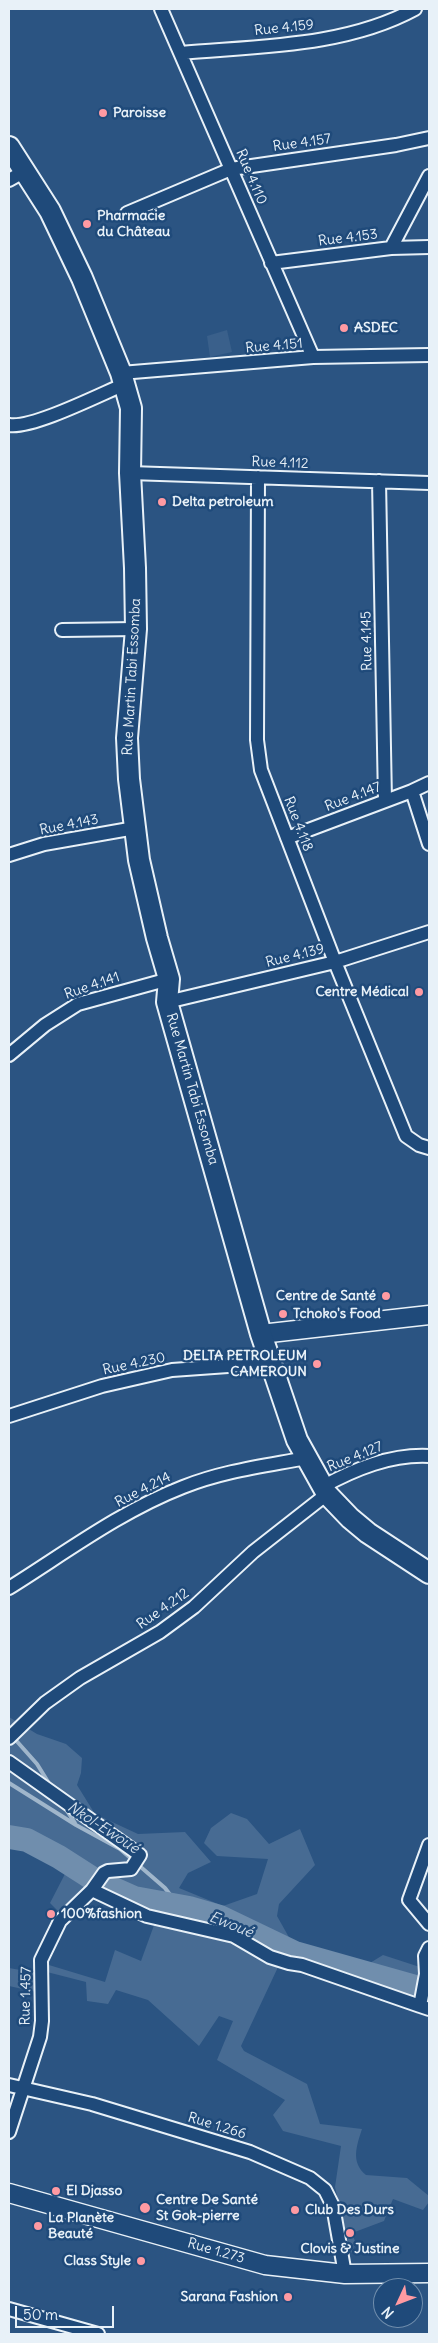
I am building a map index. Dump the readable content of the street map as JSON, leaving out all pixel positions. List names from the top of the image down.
{
  "streets": {
    "main road": ["Rue Martin Tabi Essomba", "Rue 1.273"],
    "street": [
      "Rue 4.159",
      "Rue 4.157",
      "Rue 4.110",
      "Rue 4.153",
      "Rue 4.151",
      "Rue 4.112",
      "Rue 4.145",
      "Rue 4.147",
      "Rue 4.118",
      "Rue 4.143",
      "Rue 4.139",
      "Rue 4.141",
      "Rue 4.230",
      "Rue 4.127",
      "Rue 4.214",
      "Rue 4.212",
      "Rue 1.457",
      "Rue 1.266"
    ]
  },
  "crossings": [
    ["Rue 4.159", "Rue 4.110"],
    ["Rue 4.157", "Rue 4.110"],
    ["Rue 4.110", "Rue 4.153"],
    ["Rue 4.110", "Rue 4.151"],
    ["Rue 4.151", "Rue Martin Tabi Essomba"],
    ["Rue 4.112", "Rue 4.145"],
    ["Rue 4.112", "Rue Martin Tabi Essomba"],
    ["Rue 4.112", "Rue 4.118"],
    ["Rue 4.145", "Rue 4.147"],
    ["Rue Martin Tabi Essomba", "Rue 4.143"],
    ["Rue Martin Tabi Essomba", "Rue 4.139"],
    ["Rue Martin Tabi Essomba", "Rue 4.141"],
    ["Rue Martin Tabi Essomba", "Rue 4.230"],
    ["Rue Martin Tabi Essomba", "Rue 4.127"],
    ["Rue Martin Tabi Essomba", "Rue 4.214"],
    ["Rue Martin Tabi Essomba", "Rue 4.212"],
    ["Rue 4.147", "Rue 4.118"],
    ["Rue 4.118", "Rue 4.139"],
    ["Rue 4.127", "Rue 4.212"],
    ["Rue 1.457", "Rue 1.266"],
    ["Rue 1.266", "Rue 1.273"]
  ],
  "water": ["Nkol-Ewoué", "Ewoué"],
  "places": [
    "Paroisse",
    "Pharmacie du Château",
    "ASDEC",
    "Delta petroleum",
    "Centre Médical",
    "Centre de Santé",
    "Tchoko's Food",
    "DELTA PETROLEUM CAMEROUN",
    "100%fashion",
    "El Djasso",
    "Centre De Santé St Gok-pierre",
    "Club Des Durs",
    "La Planète Beauté",
    "Clovis & Justine",
    "Class Style",
    "Sarana Fashion"
  ],
  "scale_bar": "50 m",
  "north": "bottom left"
}
